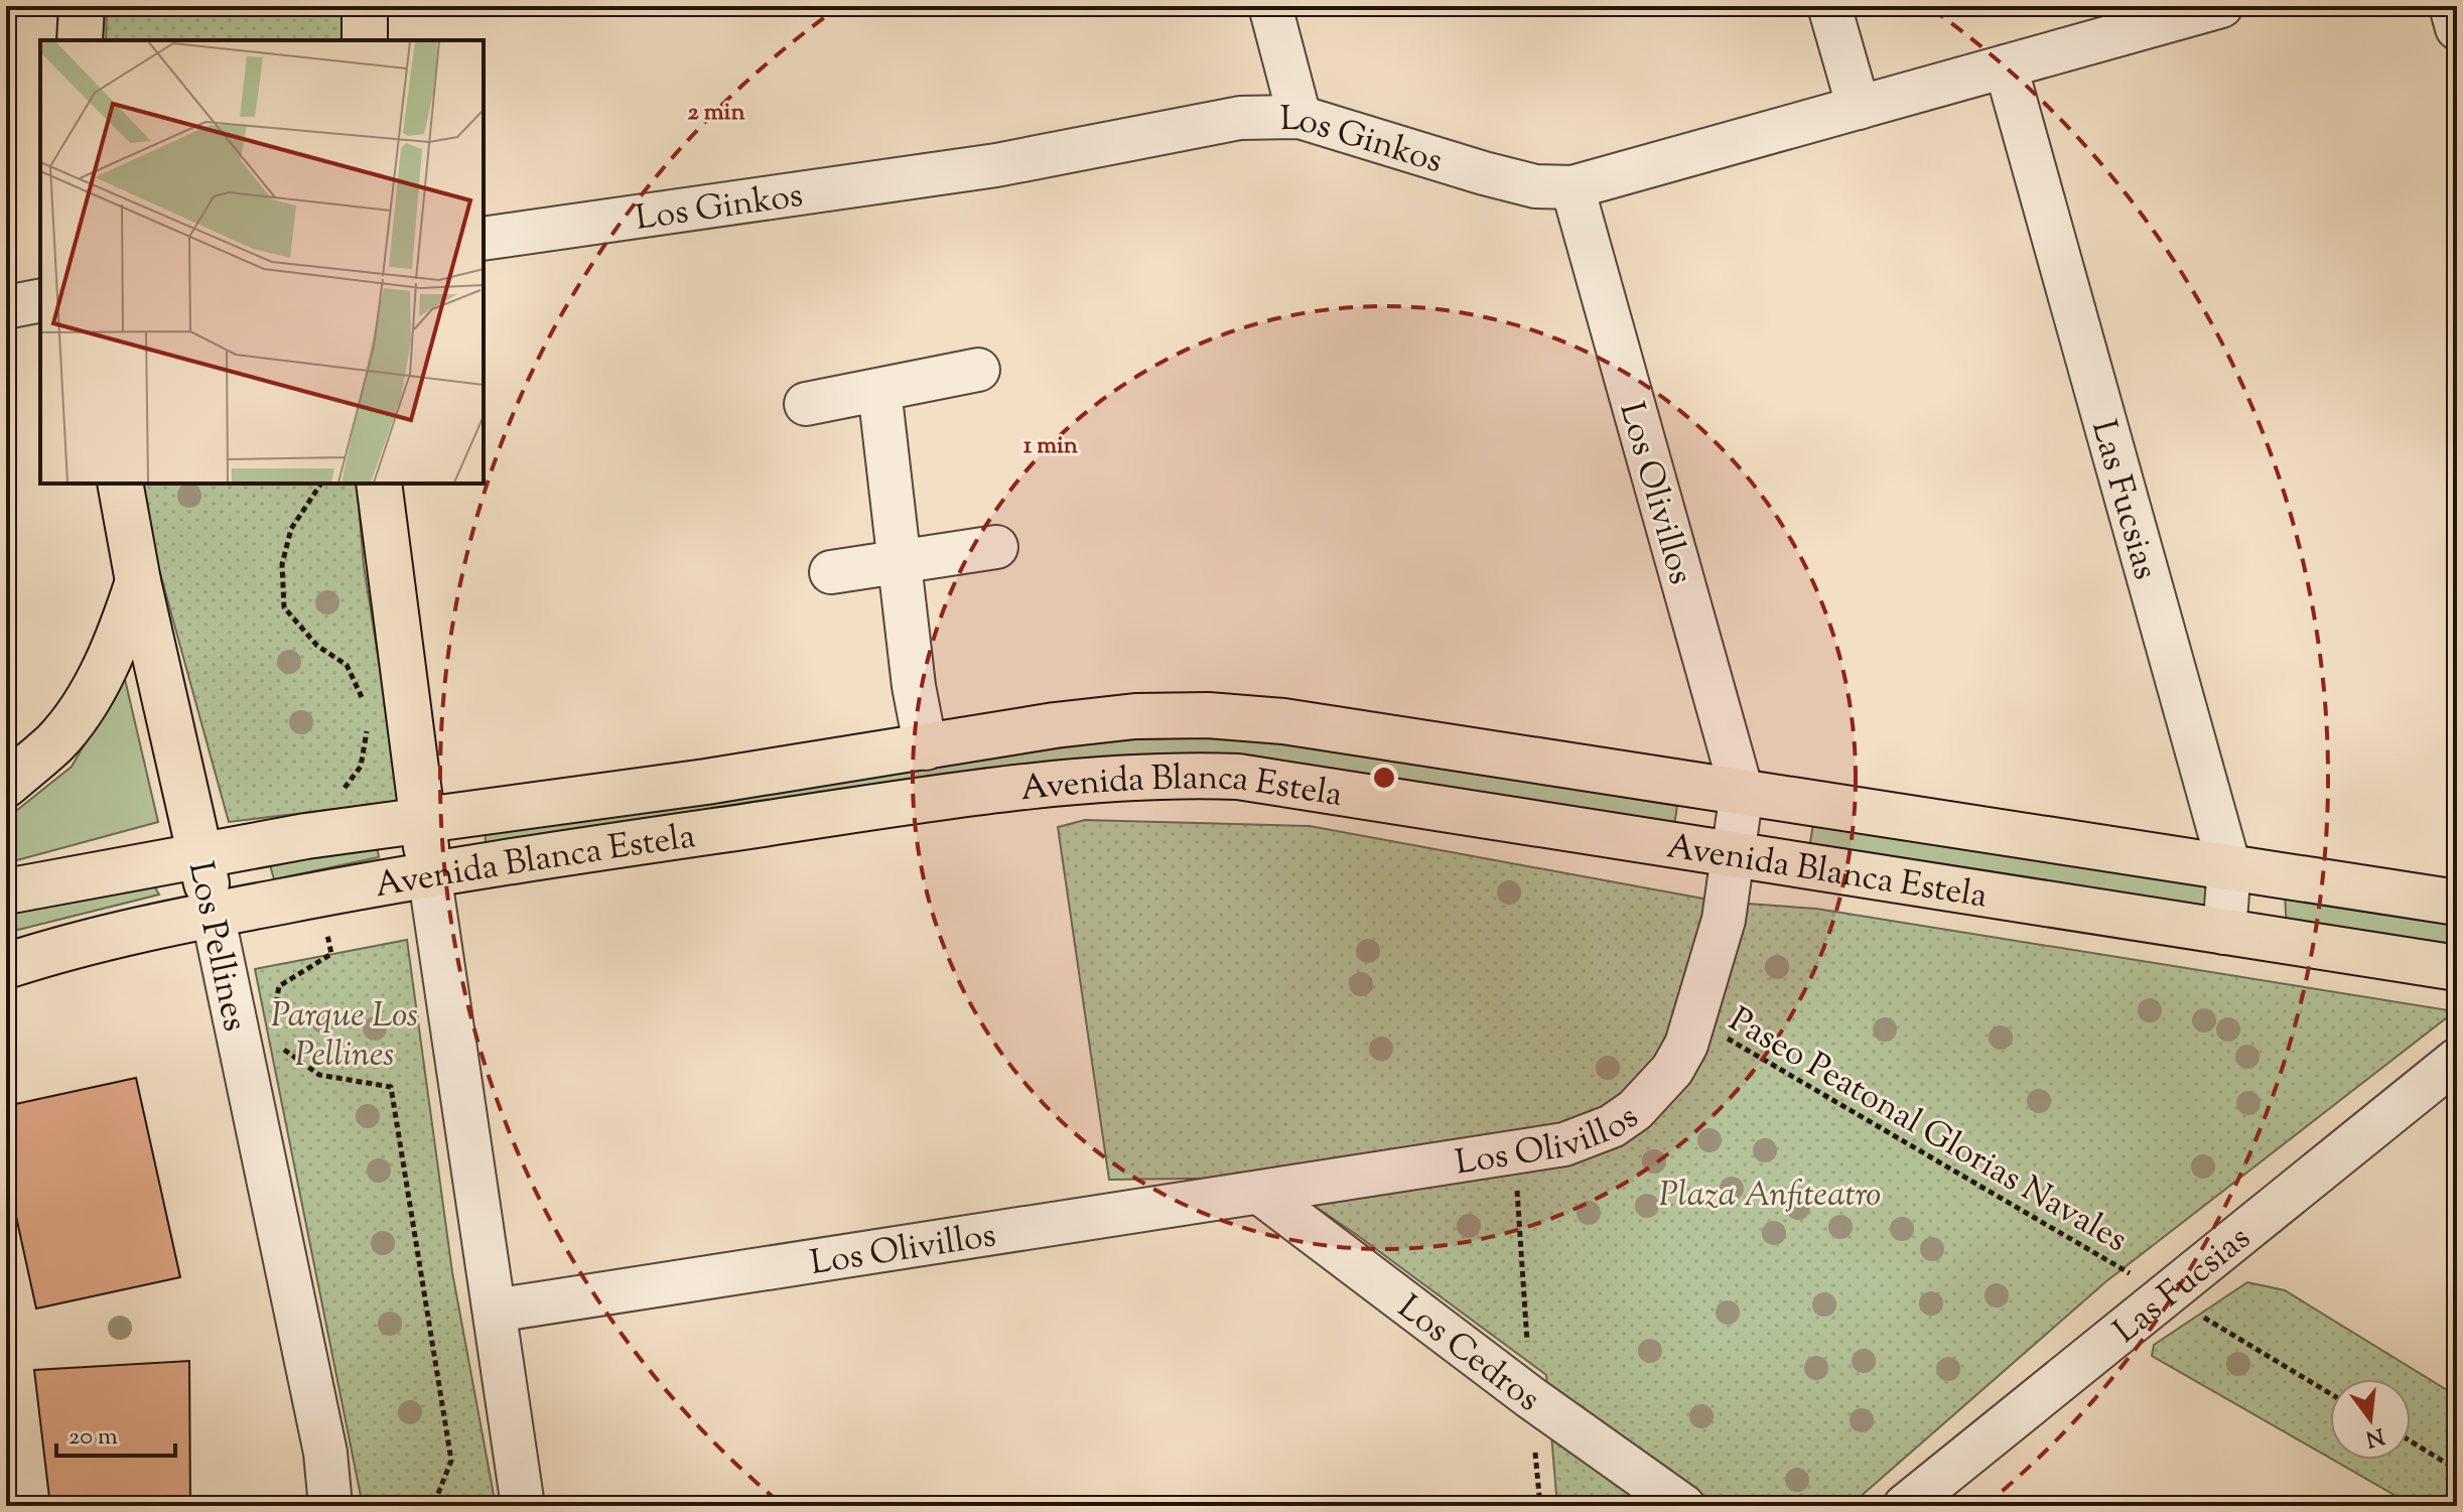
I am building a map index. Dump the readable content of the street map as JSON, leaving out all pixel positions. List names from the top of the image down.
{
  "streets": {
    "main road": ["Avenida Blanca Estela", "Los Pellines"],
    "street": [
      "Los Ginkos",
      "Los Olivillos",
      "Las Fucsias",
      "Los Cedros"
    ],
    "path": ["Paseo Peatonal Glorias Navales"]
  },
  "crossings": [
    ["Los Ginkos", "Los Olivillos"],
    ["Los Ginkos", "Las Fucsias"],
    ["Los Olivillos", "Avenida Blanca Estela"],
    ["Los Olivillos", "Paseo Peatonal Glorias Navales"],
    ["Los Olivillos", "Los Cedros"],
    ["Las Fucsias", "Avenida Blanca Estela"],
    ["Las Fucsias", "Paseo Peatonal Glorias Navales"],
    ["Avenida Blanca Estela", "Los Pellines"]
  ],
  "parks": ["Parque Los Pellines", "Plaza Anfiteatro"],
  "scale_bar": "20 m",
  "north": "bottom",
  "rings": ["2 min", "1 min"]
}
